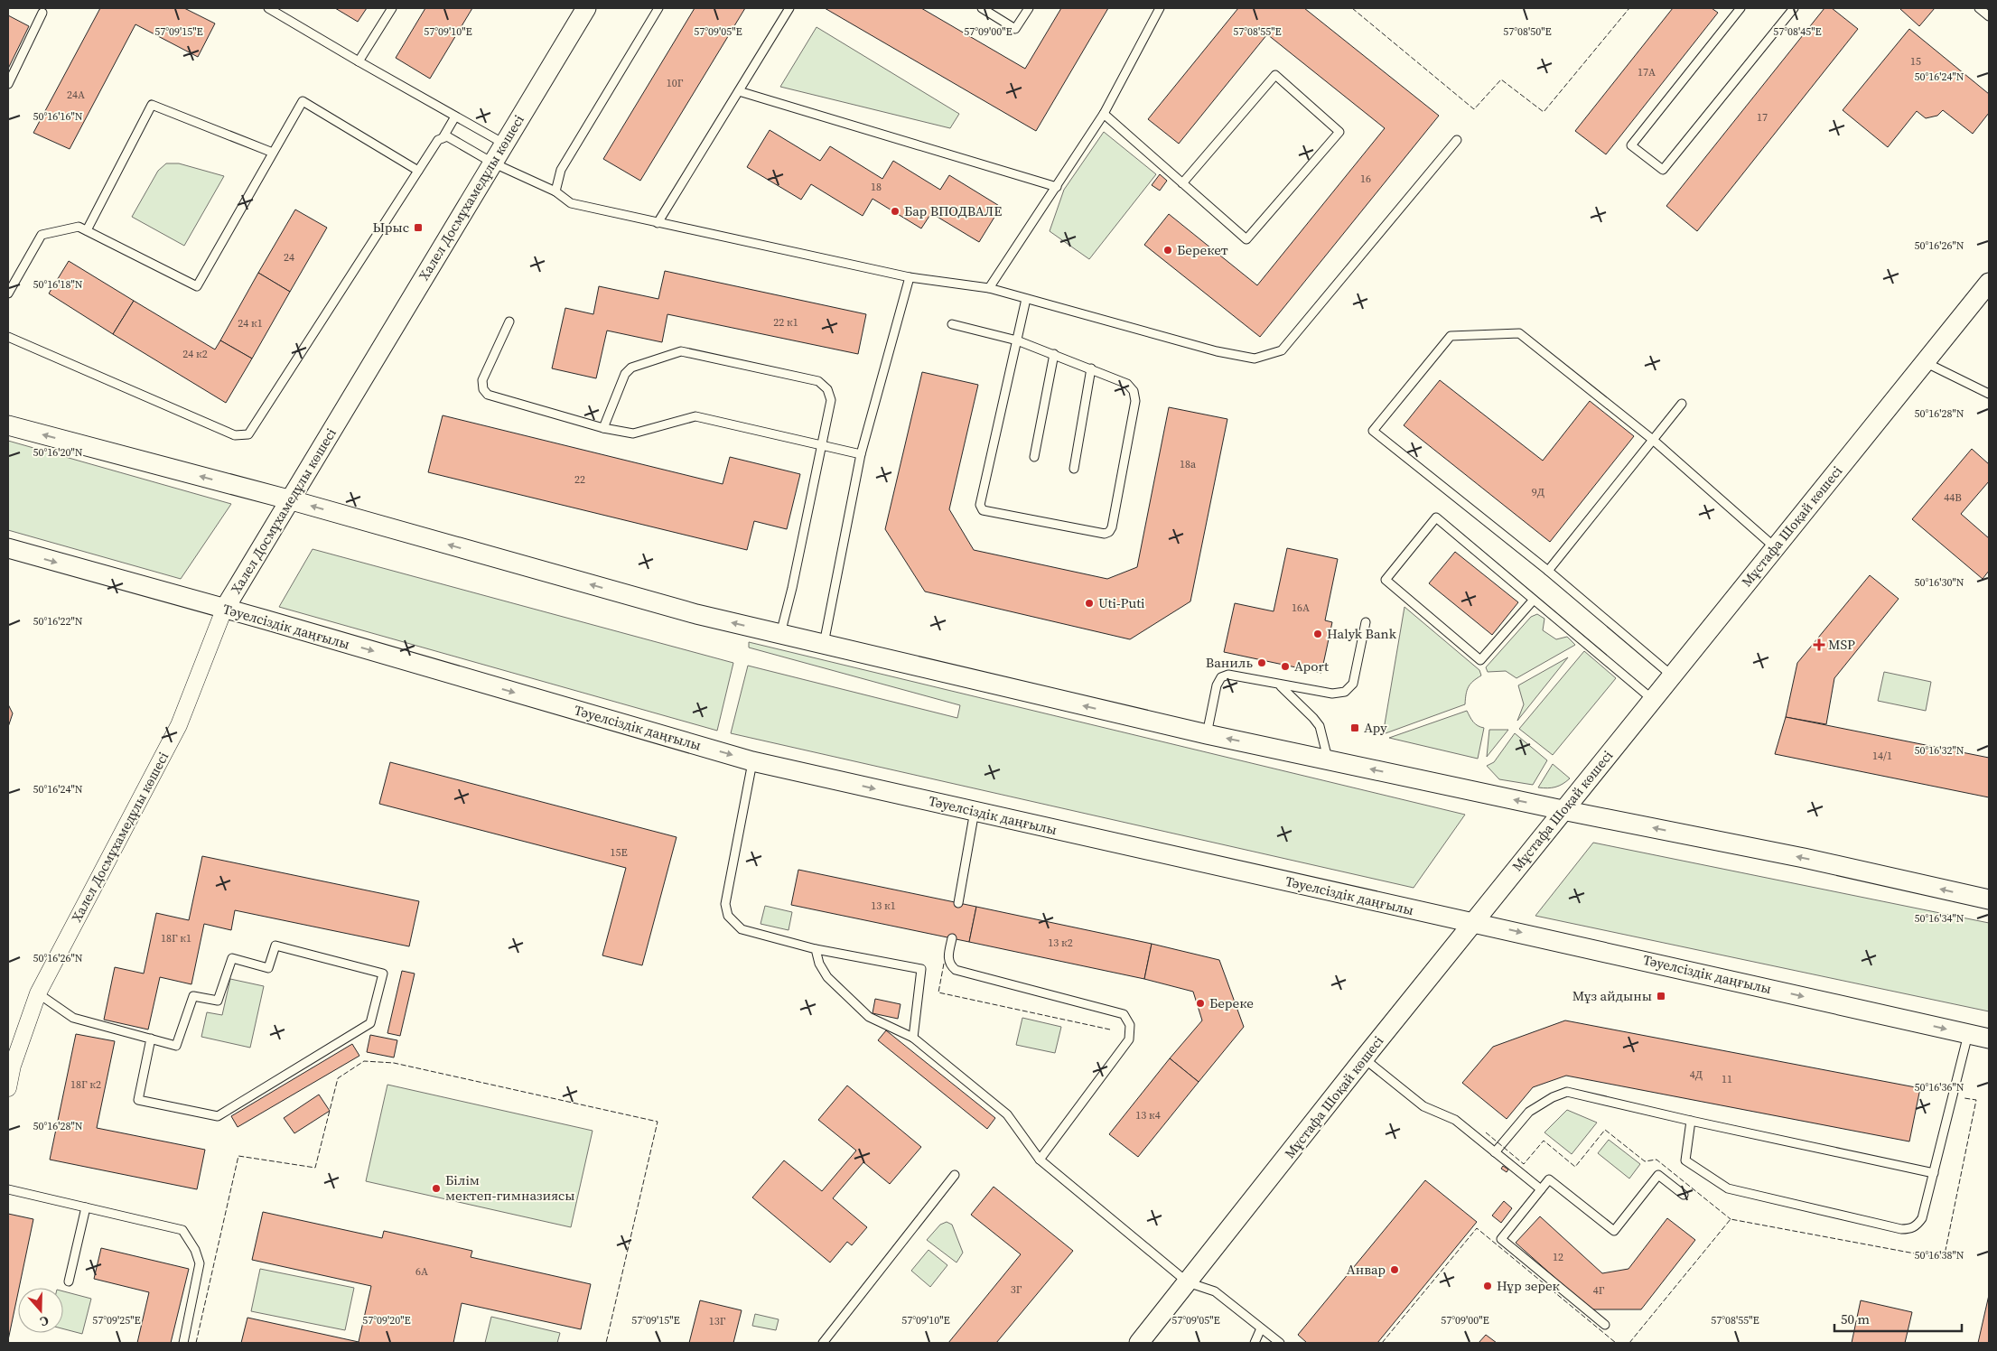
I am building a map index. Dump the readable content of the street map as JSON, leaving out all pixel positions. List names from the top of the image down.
{
  "streets": {
    "street": ["Халел Досмұхамедұлы көшесі", "Мұстафа Шоқай көшесі", "Тәуелсіздік даңғылы"]
  },
  "crossings": [
    ["Халел Досмұхамедұлы көшесі", "Тәуелсіздік даңғылы"],
    ["Мұстафа Шоқай көшесі", "Тәуелсіздік даңғылы"]
  ],
  "places": {
    "other": [
      "Бар ВПОДВАЛЕ",
      "Берекет",
      "Uti-Puti",
      "Halyk Bank",
      "Ваниль",
      "Aport",
      "Береке",
      "Білім мектеп-гимназиясы",
      "Анвар",
      "Нұр зерек"
    ],
    "transit": ["Ырыс", "Ару", "Мұз айдыны"],
    "health": ["MSP"]
  },
  "house_numbers": [
    "15",
    "17А",
    "10Г",
    "24А",
    "17",
    "16",
    "18",
    "24",
    "22 к1",
    "24 к1",
    "24 к2",
    "18а",
    "22",
    "9Д",
    "44В",
    "16А",
    "14/1",
    "15Е",
    "13 к1",
    "18Г к1",
    "13 к2",
    "4Д",
    "11",
    "18Г к2",
    "13 к4",
    "12",
    "6А",
    "3Г",
    "4Г",
    "13Г"
  ],
  "scale_bar": "50 m",
  "north": "bottom",
  "coordinates": [
    "57°09'15\"E",
    "57°09'10\"E",
    "57°08'55\"E",
    "57°08'50\"E",
    "57°08'45\"E",
    "57°09'05\"E",
    "57°09'00\"E",
    "50°16'24\"N",
    "50°16'16\"N",
    "50°16'26\"N",
    "50°16'18\"N",
    "50°16'28\"N",
    "50°16'20\"N",
    "50°16'30\"N",
    "50°16'22\"N",
    "50°16'32\"N",
    "50°16'34\"N",
    "50°16'36\"N",
    "50°16'38\"N",
    "57°09'25\"E",
    "57°09'20\"E"
  ]
}
